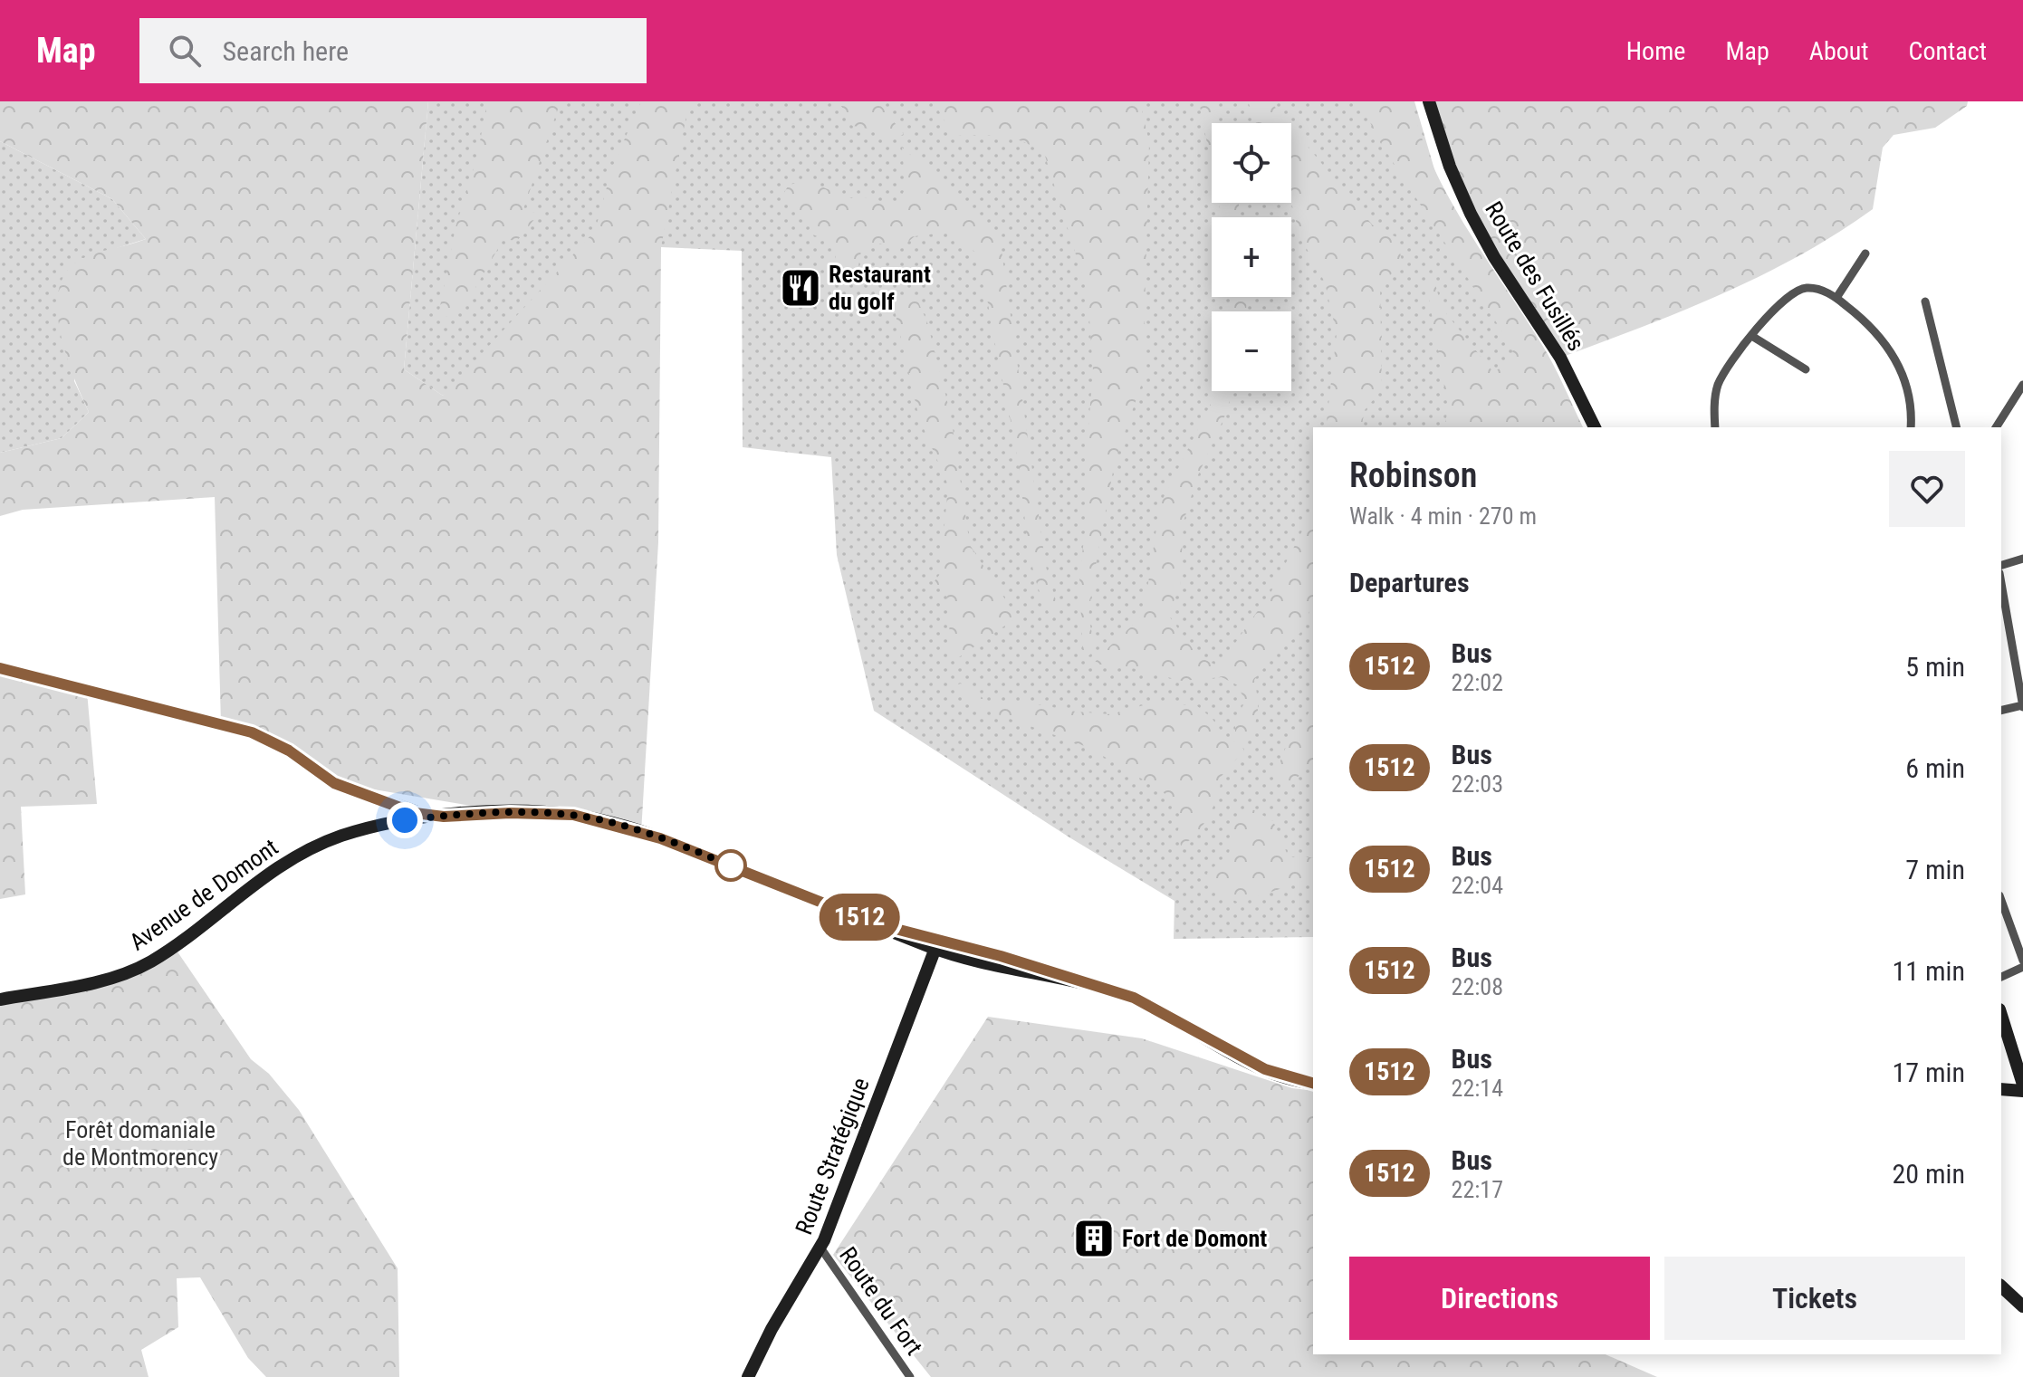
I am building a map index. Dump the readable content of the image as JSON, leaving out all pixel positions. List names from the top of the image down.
{
  "streets": {
    "main road": ["Route des Fusillés", "Avenue de Domont", "Route Stratégique"],
    "street": ["Route du Fort"]
  },
  "crossings": [
    ["Route Stratégique", "Route du Fort"]
  ],
  "parks": ["Forêt domaniale de Montmorency"],
  "places": {
    "restaurant": ["Restaurant du golf"],
    "building": ["Fort de Domont"]
  },
  "lines": ["bus line 1512"],
  "page": {
    "header": "Map",
    "search": "Search here",
    "nav": [
      "Home",
      "Map",
      "About",
      "Contact"
    ],
    "on_map": "1512",
    "map_buttons": ["+", "−"],
    "heading": [
      ["Robinson", "Walk · 4 min · 270 m"],
      "Departures"
    ],
    "list": [
      {
        "mark": "1512",
        "name": "Bus",
        "note": "22:02",
        "value": "5 min"
      },
      {
        "mark": "1512",
        "name": "Bus",
        "note": "22:03",
        "value": "6 min"
      },
      {
        "mark": "1512",
        "name": "Bus",
        "note": "22:04",
        "value": "7 min"
      },
      {
        "mark": "1512",
        "name": "Bus",
        "note": "22:08",
        "value": "11 min"
      },
      {
        "mark": "1512",
        "name": "Bus",
        "note": "22:14",
        "value": "17 min"
      },
      {
        "mark": "1512",
        "name": "Bus",
        "note": "22:17",
        "value": "20 min"
      }
    ],
    "buttons": ["Directions", "Tickets"]
  }
}
